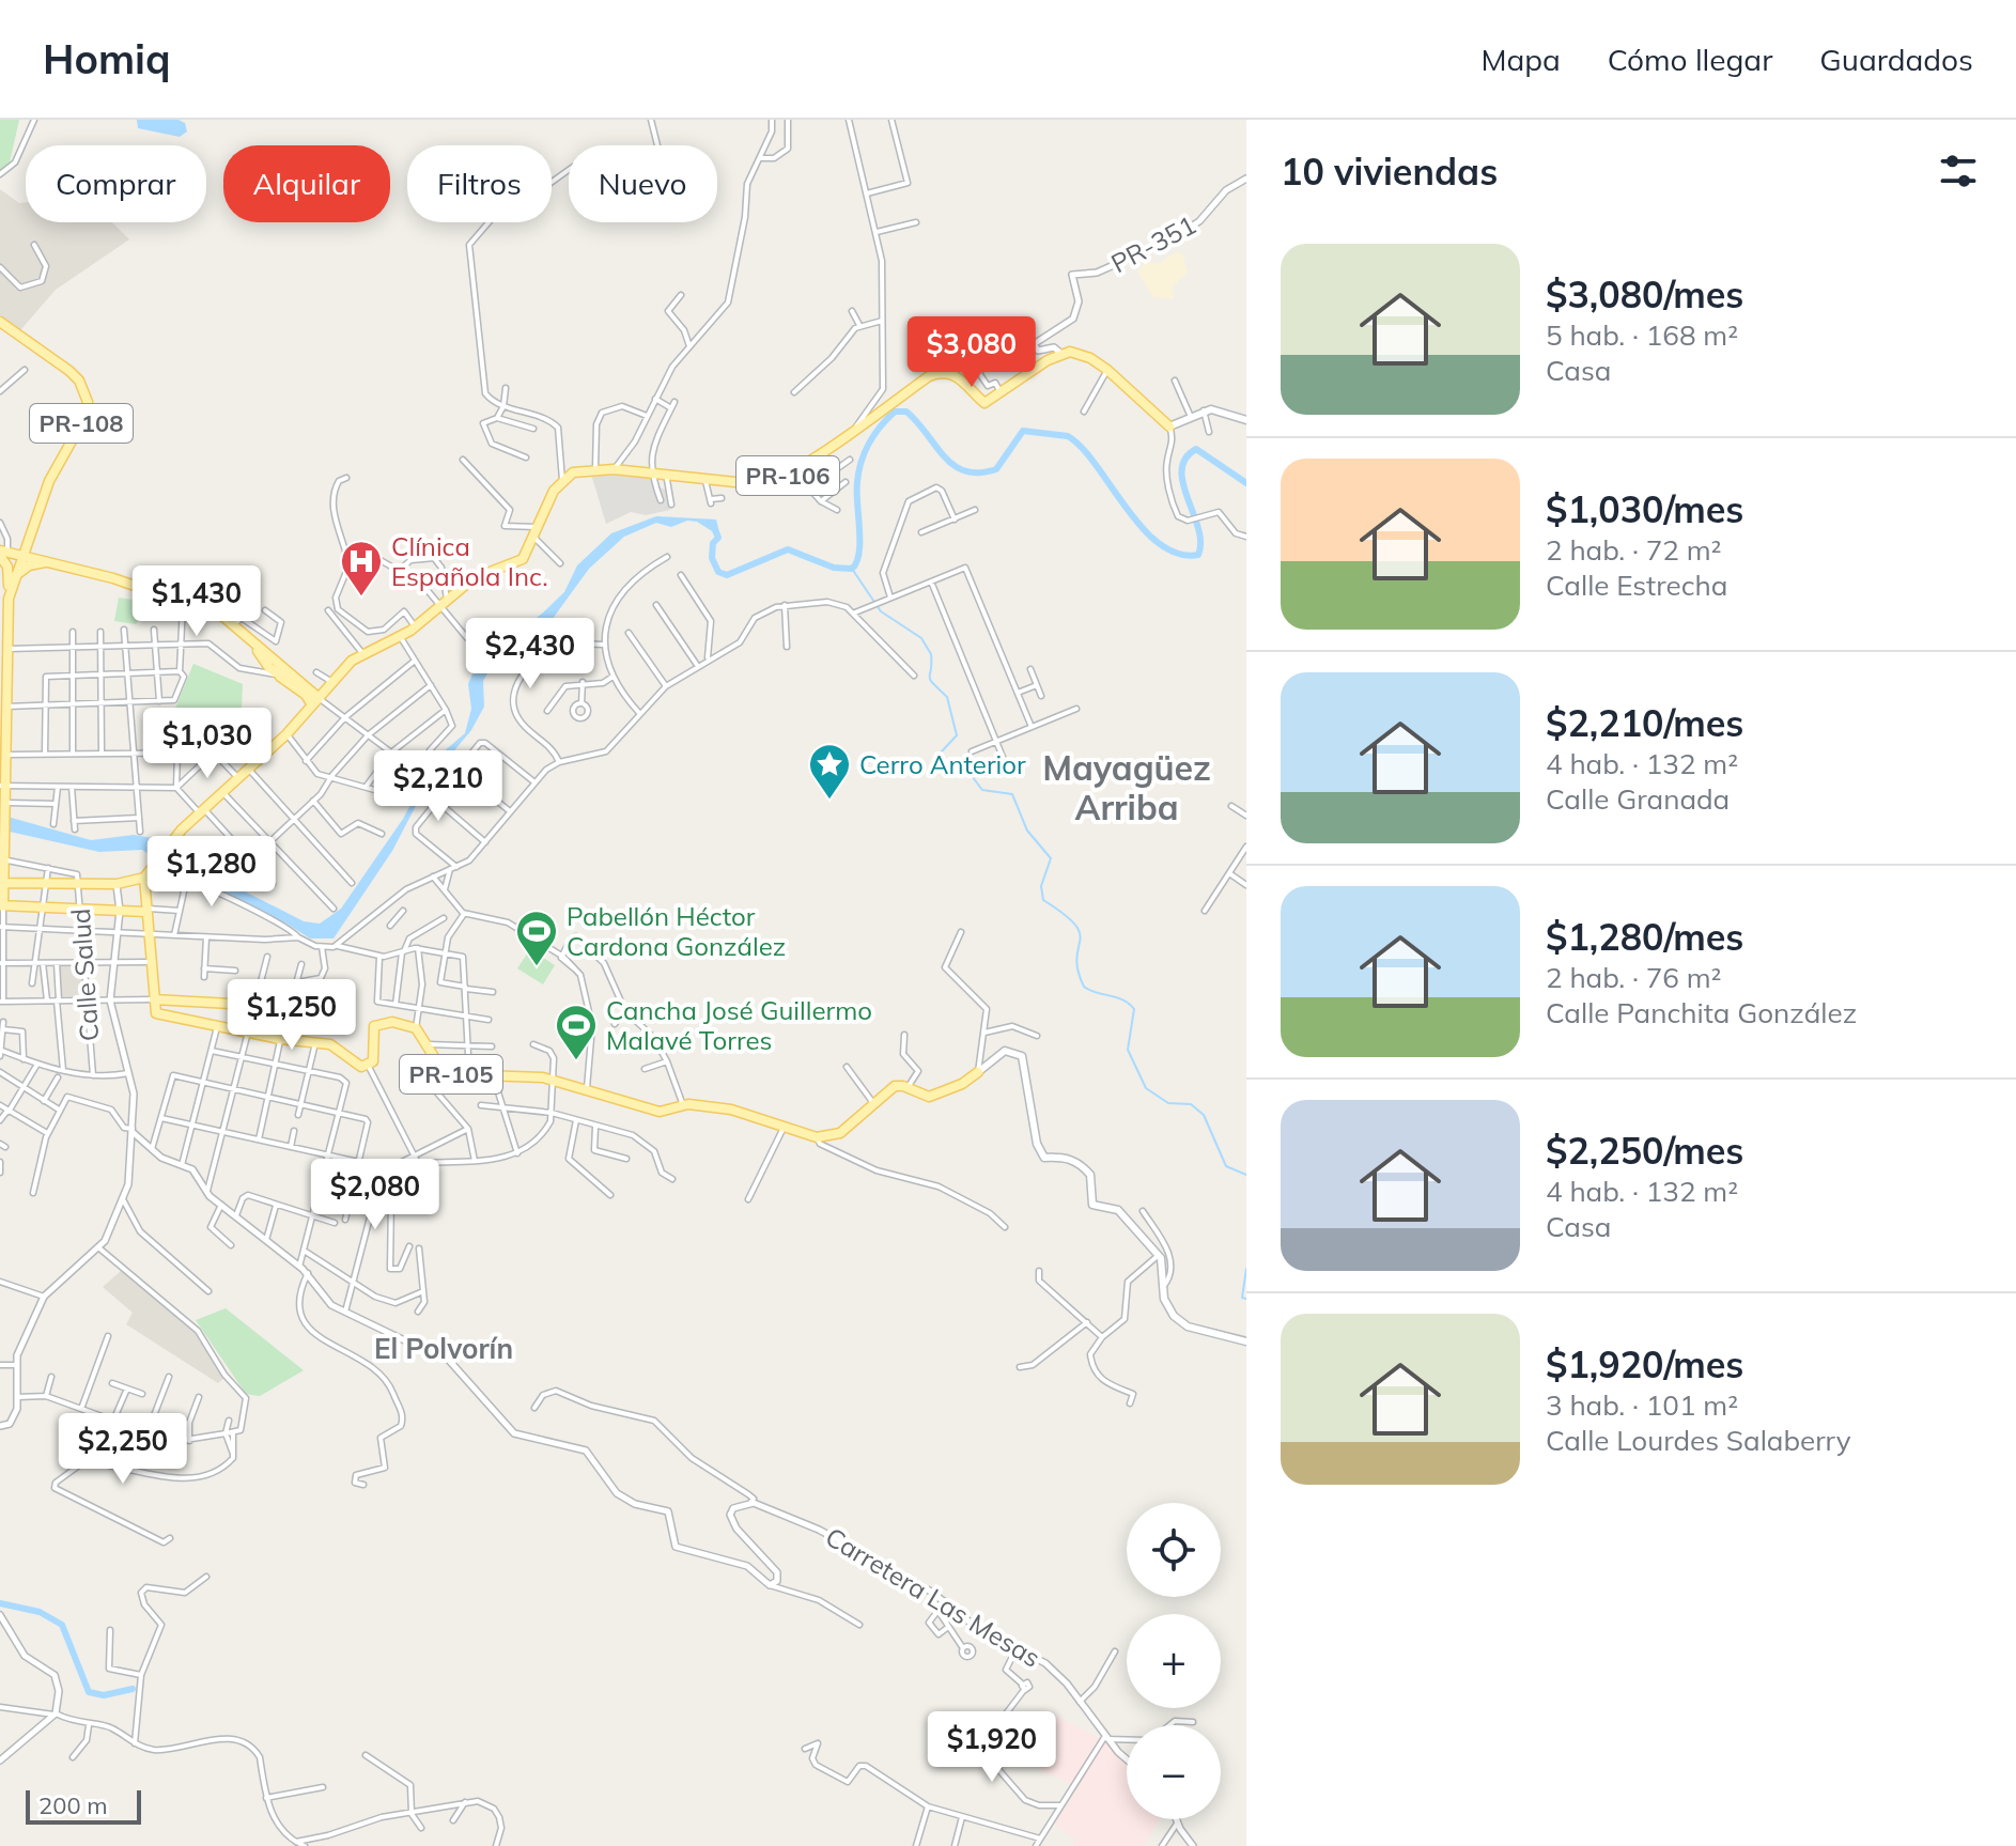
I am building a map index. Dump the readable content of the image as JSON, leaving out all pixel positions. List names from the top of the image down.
{
  "streets": {
    "main road": ["PR-108", "PR-106", "PR-105"],
    "street": ["PR-351", "Calle Salud", "Carretera Las Mesas"]
  },
  "districts": ["Mayagüez Arriba", "El Polvorín"],
  "places": {
    "hospital": ["Clínica Española Inc."],
    "place": ["Cerro Anterior"],
    "sports": ["Pabellón Héctor Cardona González", "Cancha José Guillermo Malavé Torres"]
  },
  "scale_bar": "200 m",
  "page": {
    "header": "Homiq",
    "nav": ["Mapa", "Cómo llegar", "Guardados"],
    "heading": "10 viviendas",
    "chip": [
      "Comprar",
      "Alquilar",
      "Filtros",
      "Nuevo"
    ],
    "list": [
      {
        "name": "$3,080/mes",
        "note": "5 hab. · 168 m² · Casa"
      },
      {
        "name": "$1,030/mes",
        "note": "2 hab. · 72 m² · Calle Estrecha"
      },
      {
        "name": "$2,210/mes",
        "note": "4 hab. · 132 m² · Calle Granada"
      },
      {
        "name": "$1,280/mes",
        "note": "2 hab. · 76 m² · Calle Panchita González"
      },
      {
        "name": "$2,250/mes",
        "note": "4 hab. · 132 m² · Casa"
      },
      {
        "name": "$1,920/mes",
        "note": "3 hab. · 101 m² · Calle Lourdes Salaberry"
      }
    ],
    "price": [
      "$3,080",
      "$1,430",
      "$2,430",
      "$1,030",
      "$2,210",
      "$1,280",
      "$1,250",
      "$2,080",
      "$2,250",
      "$1,920"
    ],
    "map_buttons": ["+", "−"],
    "scale": "200 m"
  }
}
